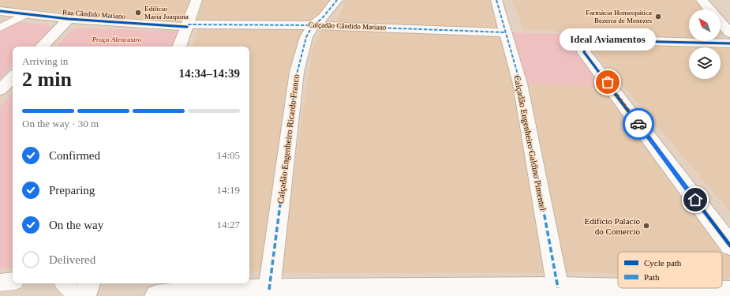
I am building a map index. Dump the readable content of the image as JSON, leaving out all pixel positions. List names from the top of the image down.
{
  "streets": {
    "street": [
      "Rua Cândido Mariano",
      "Calçadão Cândido Mariano",
      "Calçadão Engenheiro Ricardo Franco",
      "Calçadão Engenheiro Galdino Pimentel"
    ]
  },
  "crossings": [
    ["Rua Cândido Mariano", "Calçadão Cândido Mariano"],
    ["Calçadão Cândido Mariano", "Calçadão Engenheiro Ricardo Franco"],
    ["Calçadão Cândido Mariano", "Calçadão Engenheiro Galdino Pimentel"]
  ],
  "parks": ["Praça Alencastro"],
  "places": [
    "Edifício Maria Joaquina",
    "Farmácia Homeopática Bezerra de Menezes",
    "Ideal Aviamentos",
    "Edifício Palacio do Comercio"
  ],
  "legend": ["Cycle path", "Path"],
  "north": "top left",
  "page": {
    "bubble": "Ideal Aviamentos",
    "heading": ["2 min", "Arriving in", "14:34–14:39"],
    "bar": "On the way · 30 m",
    "list": [
      ["Confirmed", "14:05"],
      ["Preparing", "14:19"],
      ["On the way", "14:27"],
      "Delivered"
    ]
  }
}
